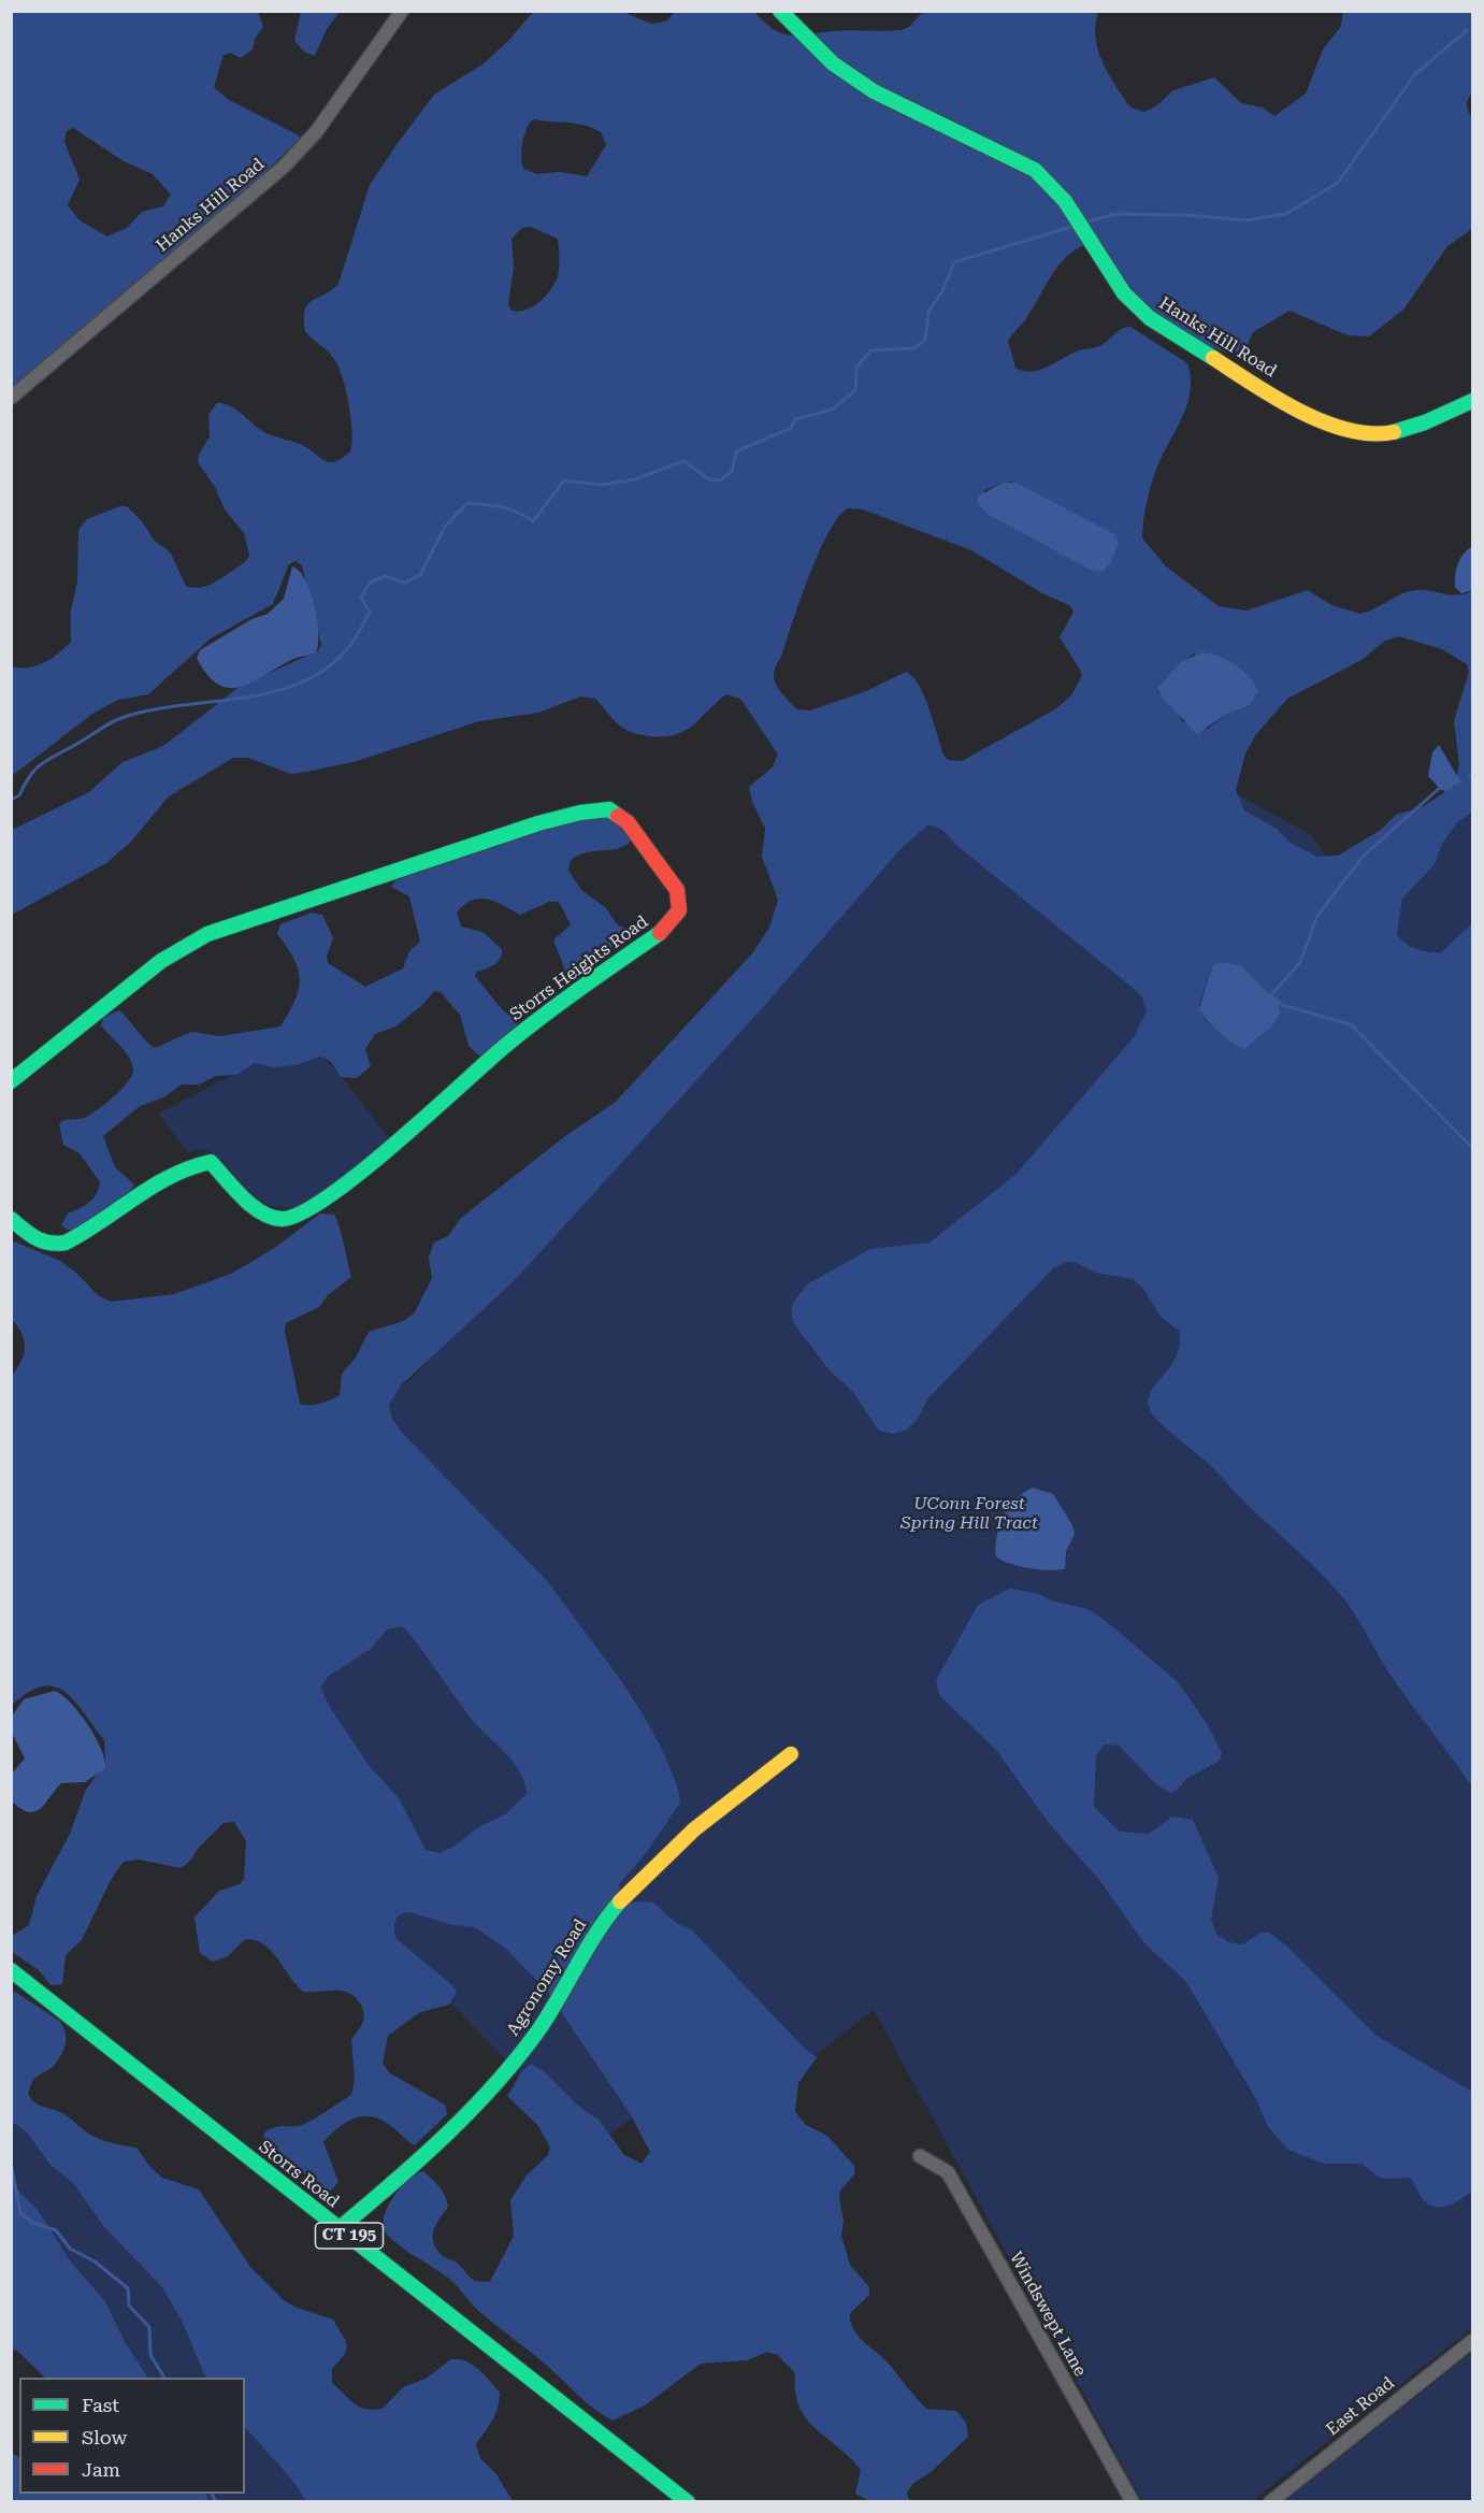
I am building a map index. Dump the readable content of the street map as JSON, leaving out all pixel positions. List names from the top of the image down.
{
  "streets": {
    "street": [
      "Hanks Hill Road",
      "Storrs Heights Road",
      "Agronomy Road",
      "Storrs Road",
      "CT 195",
      "Windswept Lane",
      "East Road"
    ]
  },
  "crossings": [
    ["Agronomy Road", "Storrs Road"]
  ],
  "parks": ["UConn Forest Spring Hill Tract"],
  "legend": ["Fast", "Slow", "Jam"]
}
